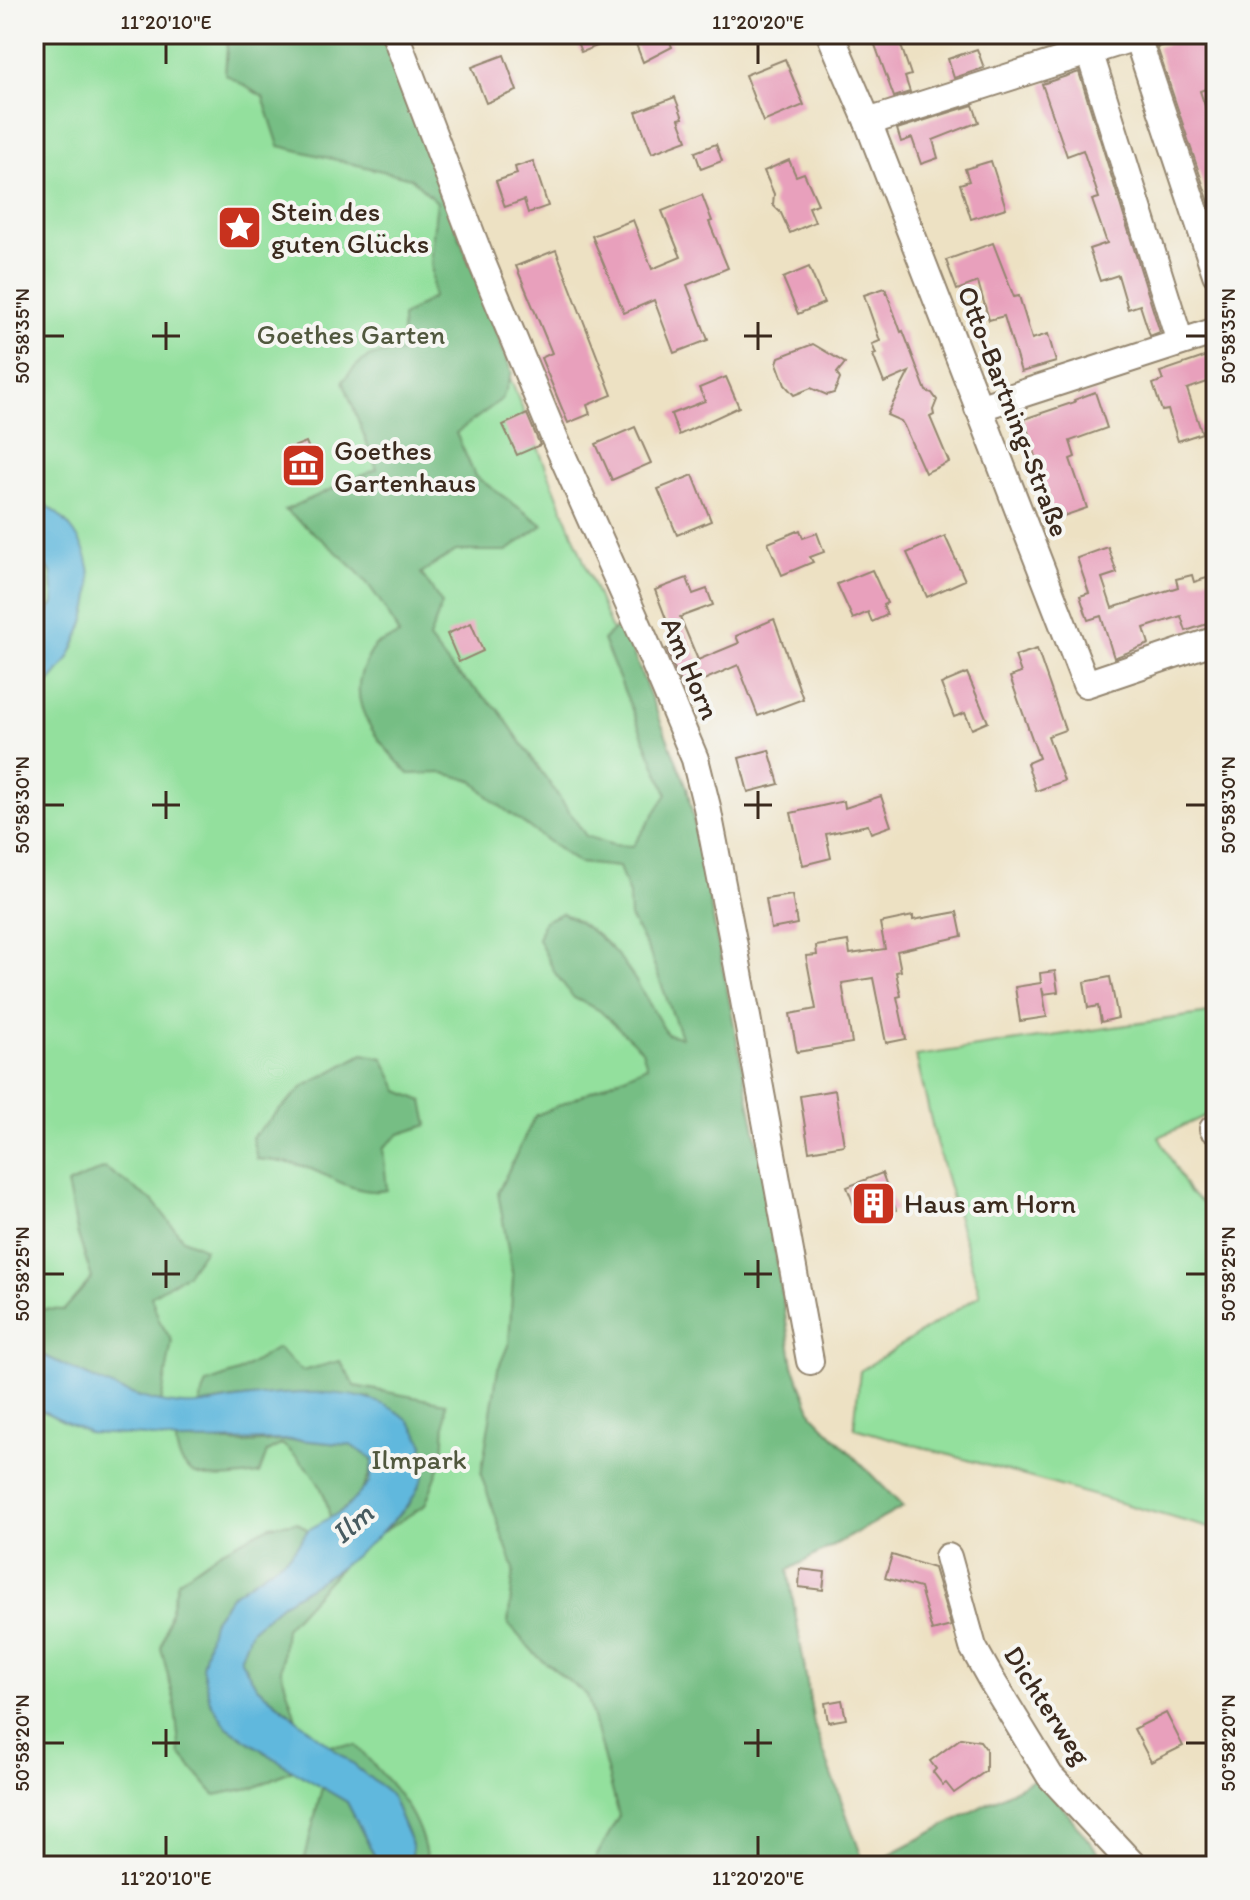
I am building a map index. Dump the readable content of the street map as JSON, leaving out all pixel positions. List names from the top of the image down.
{
  "streets": {
    "street": ["Otto-Bartning-Straße", "Am Horn", "Dichterweg"]
  },
  "water": ["Ilm"],
  "parks": ["Goethes Garten", "Ilmpark"],
  "places": {
    "place": ["Stein des guten Glücks"],
    "museum": ["Goethes Gartenhaus"],
    "building": ["Haus am Horn"]
  },
  "coordinates": [
    "11°20'10\"E",
    "11°20'20\"E",
    "50°58'35\"N",
    "50°58'30\"N",
    "50°58'25\"N",
    "50°58'20\"N"
  ]
}
